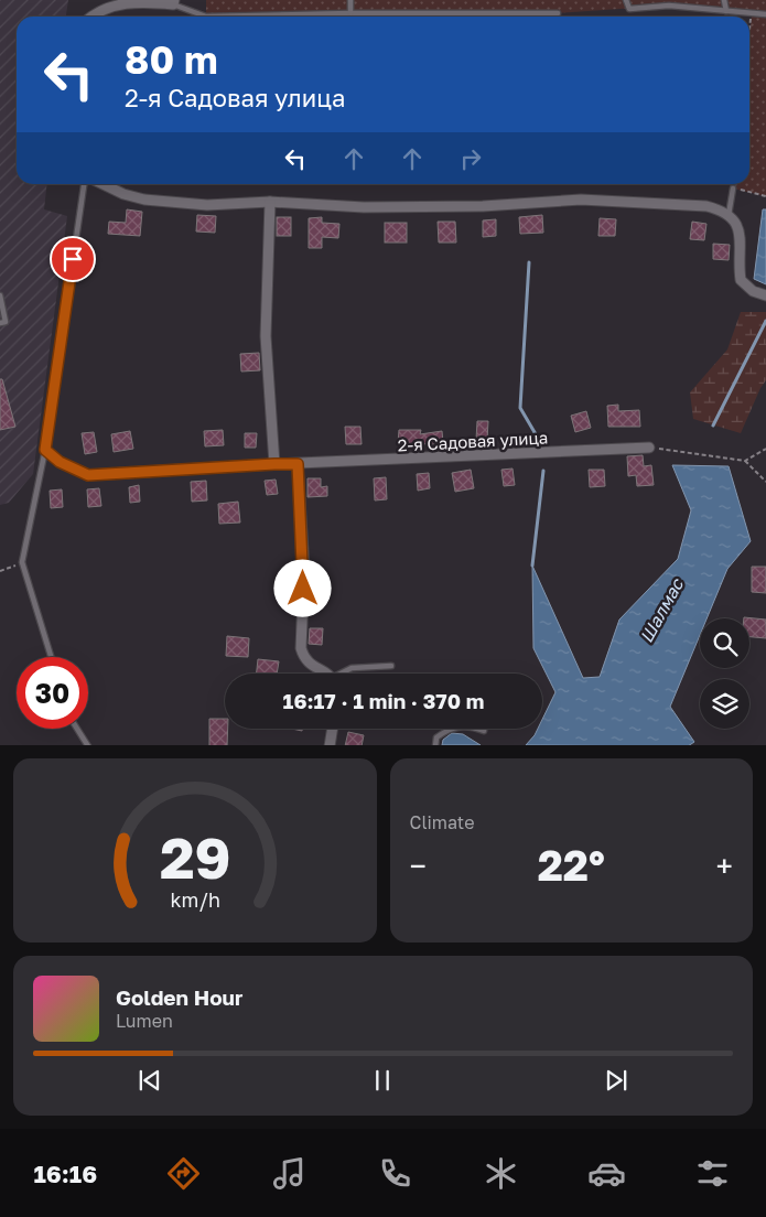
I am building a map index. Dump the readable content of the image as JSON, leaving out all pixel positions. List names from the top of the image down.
{
  "streets": {
    "street": ["2-я Садовая улица"]
  },
  "water": ["Шалмас"],
  "page": {
    "turn": ["80 m", "2-я Садовая улица"],
    "limit": "30",
    "trip": "16:17 · 1 min · 370 m",
    "tile": "Climate",
    "heat": ["−", "22°", "+"],
    "song": ["Golden Hour", "Lumen"],
    "tabs": "16:16",
    "gauge": ["29", "km/h"]
  }
}
